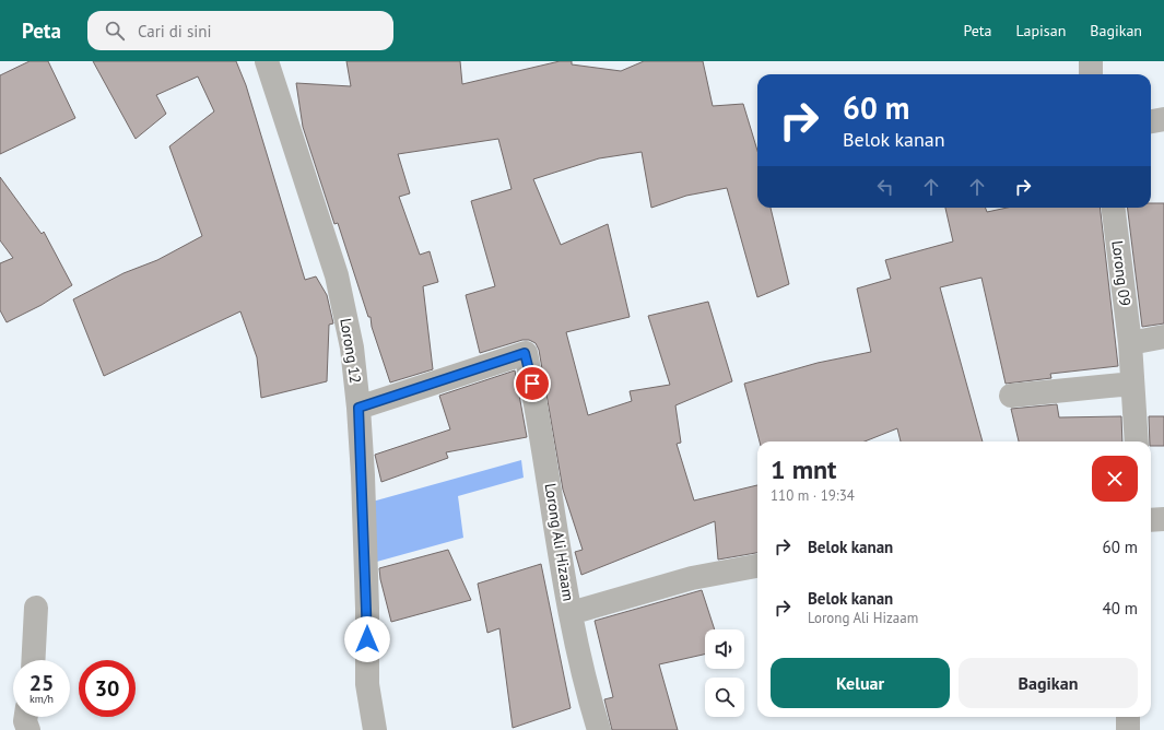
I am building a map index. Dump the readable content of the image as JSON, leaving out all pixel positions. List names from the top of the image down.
{
  "streets": {
    "street": ["Lorong 09", "Lorong 12", "Lorong Ali Hizaam"]
  },
  "crossings": [
    ["Lorong 12", "Lorong Ali Hizaam"]
  ],
  "page": {
    "header": "Peta",
    "search": "Cari di sini",
    "nav": ["Peta", "Lapisan", "Bagikan"],
    "turn": ["60 m", "Belok kanan"],
    "heading": ["1 mnt", "110 m · 19:34"],
    "list": [
      {
        "name": "Belok kanan",
        "value": "60 m"
      },
      {
        "name": "Belok kanan",
        "note": "Lorong Ali Hizaam",
        "value": "40 m"
      }
    ],
    "buttons": ["Keluar", "Bagikan"],
    "speed": "25 km/h",
    "limit": "30"
  }
}
